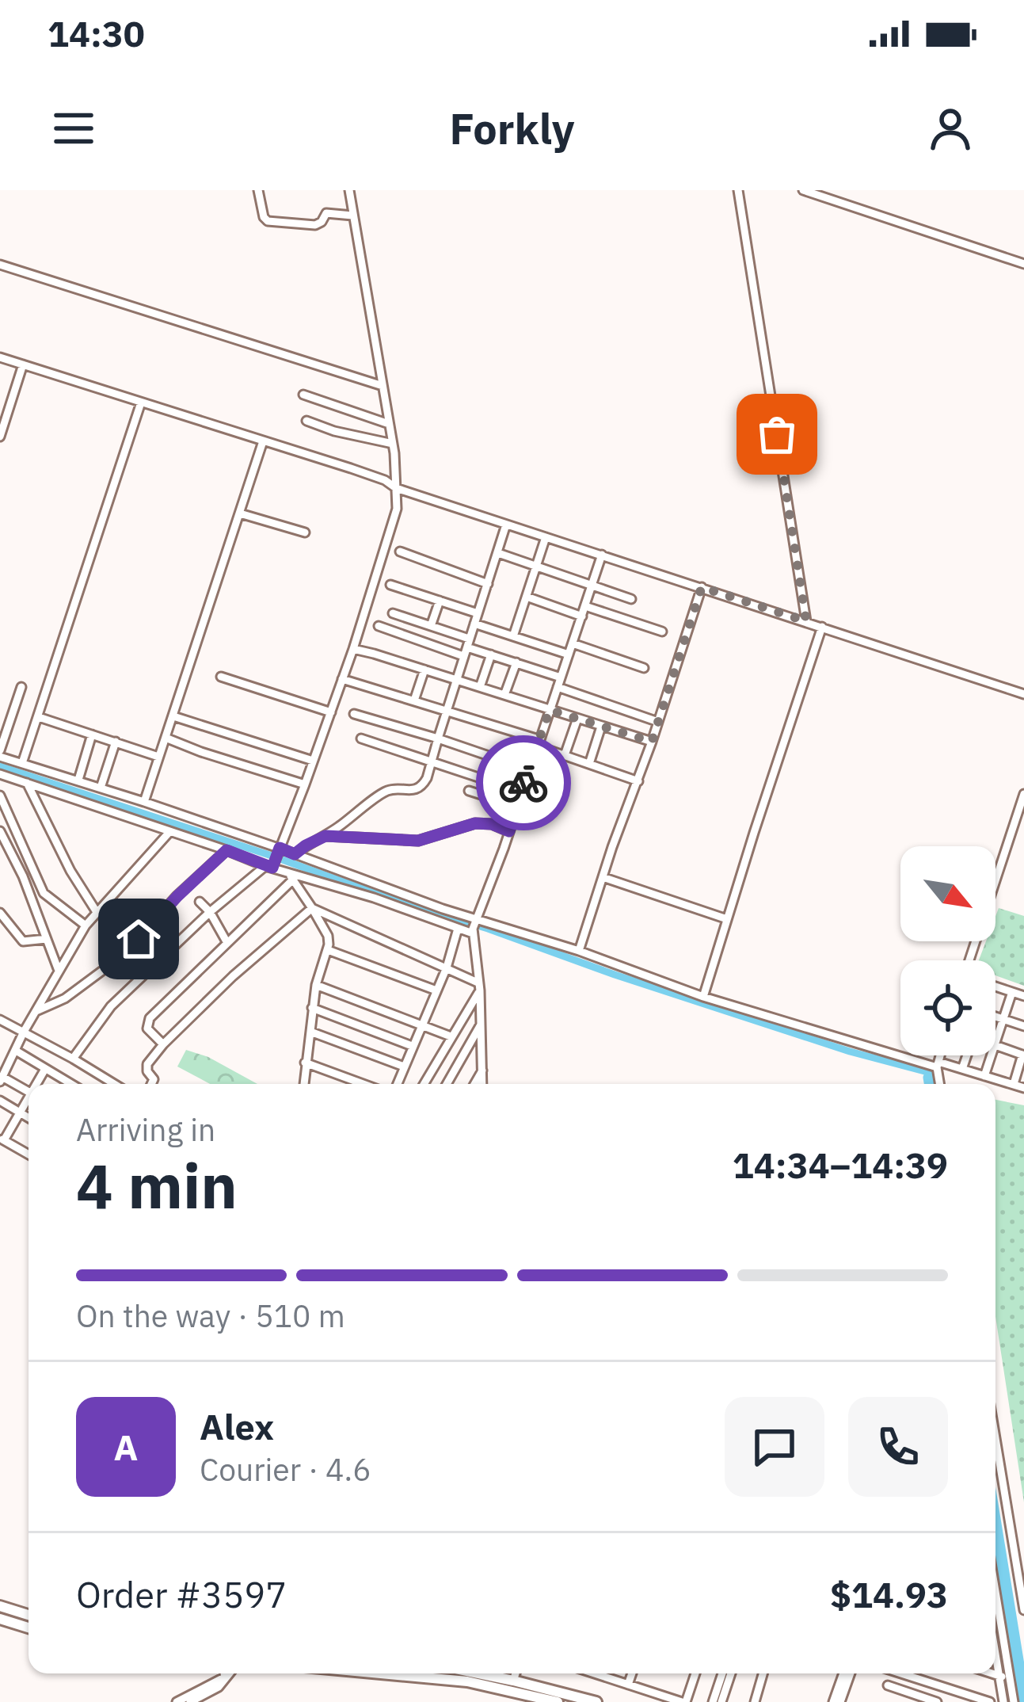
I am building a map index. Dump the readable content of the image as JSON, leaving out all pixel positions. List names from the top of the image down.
{
  "north": "bottom right",
  "page": {
    "status": "14:30",
    "header": "Forkly",
    "heading": ["4 min", "Arriving in", "14:34–14:39"],
    "panel": [
      "Alex",
      "Courier · 4.6",
      "Order #3597",
      "$14.93"
    ],
    "bar": "On the way · 510 m",
    "round": "A"
  }
}
